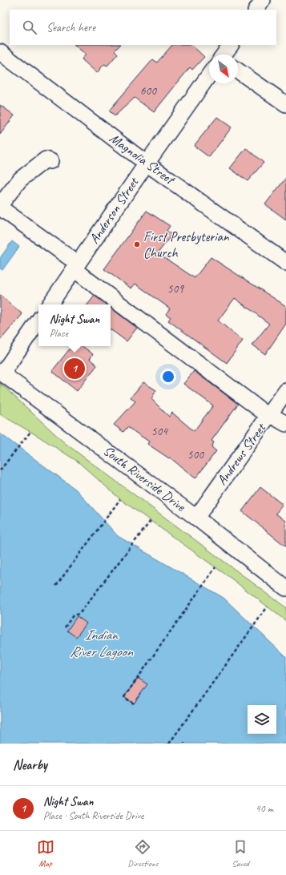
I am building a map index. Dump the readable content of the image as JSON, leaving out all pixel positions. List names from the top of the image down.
{
  "streets": {
    "street": [
      "Magnolia Street",
      "Anderson Street",
      "Andrews Street",
      "South Riverside Drive"
    ]
  },
  "crossings": [
    ["Magnolia Street", "Anderson Street"],
    ["Andrews Street", "South Riverside Drive"]
  ],
  "water": ["Indian River Lagoon"],
  "places": ["First Presbyterian Church"],
  "house_numbers": [
    "600",
    "509",
    "504",
    "500"
  ],
  "north": "bottom right",
  "page": {
    "search": "Search here",
    "popup": ["Night Swan", "Place"],
    "pins": "1",
    "heading": "Nearby",
    "list": [
      {
        "mark": "1",
        "name": "Night Swan",
        "note": "Place · South Riverside Drive",
        "value": "40 m"
      }
    ],
    "nav": ["Map", "Directions", "Saved"]
  }
}
